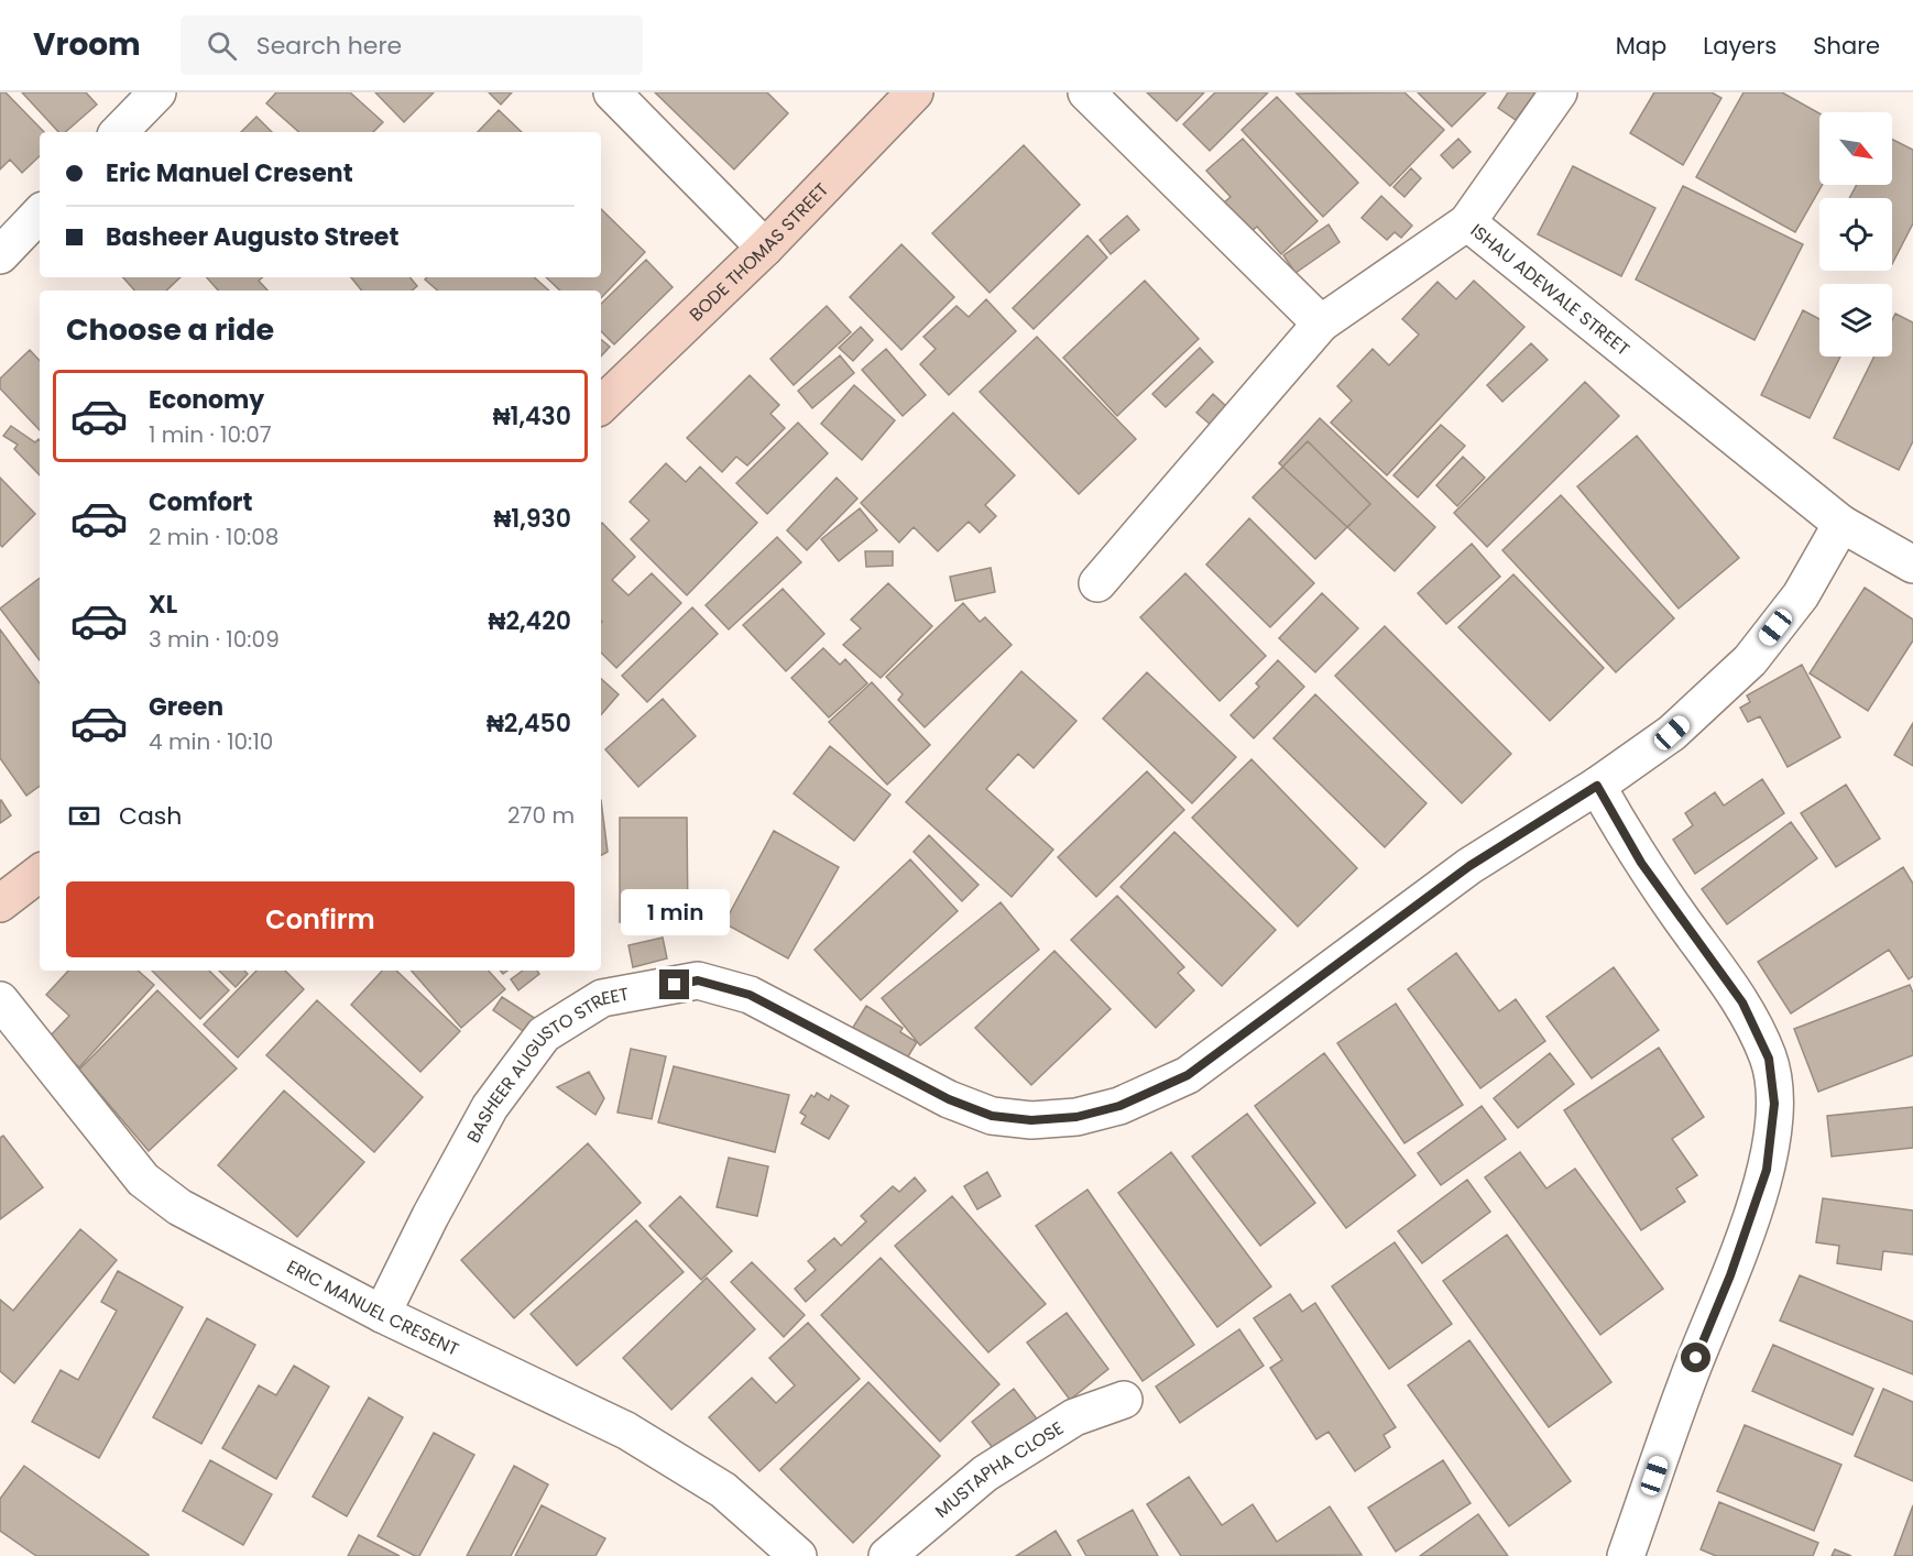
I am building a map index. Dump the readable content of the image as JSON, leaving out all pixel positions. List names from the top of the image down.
{
  "streets": {
    "main road": ["BODE THOMAS STREET"],
    "street": [
      "ISHAU ADEWALE STREET",
      "BASHEER AUGUSTO STREET",
      "ERIC MANUEL CRESENT",
      "MUSTAPHA CLOSE"
    ]
  },
  "crossings": [
    ["ISHAU ADEWALE STREET", "BASHEER AUGUSTO STREET"],
    ["BASHEER AUGUSTO STREET", "ERIC MANUEL CRESENT"]
  ],
  "north": "bottom right",
  "page": {
    "header": "Vroom",
    "search": "Search here",
    "nav": ["Map", "Layers", "Share"],
    "banner": ["Eric Manuel Cresent", "Basheer Augusto Street"],
    "heading": "Choose a ride",
    "list": [
      {
        "name": "Economy",
        "note": "1 min · 10:07",
        "value": "₦1,430"
      },
      {
        "name": "Comfort",
        "note": "2 min · 10:08",
        "value": "₦1,930"
      },
      {
        "name": "XL",
        "note": "3 min · 10:09",
        "value": "₦2,420"
      },
      {
        "name": "Green",
        "note": "4 min · 10:10",
        "value": "₦2,450"
      }
    ],
    "pay": ["Cash", "270 m"],
    "buttons": "Confirm",
    "bubble": "1 min"
  }
}
